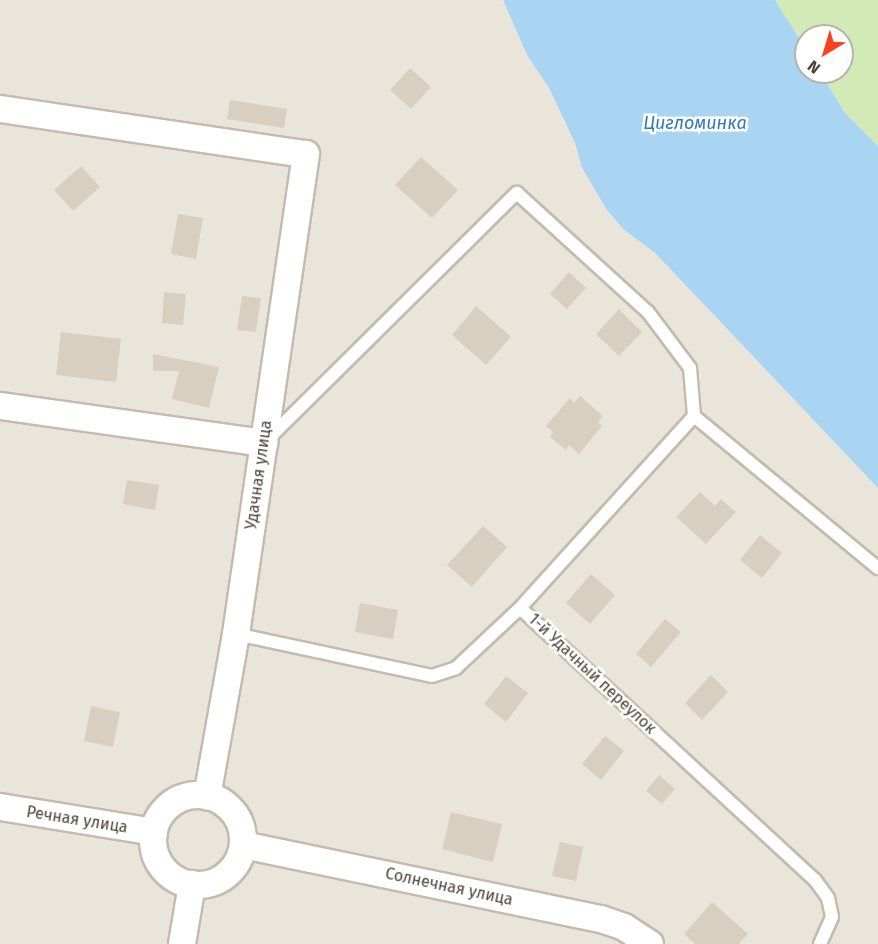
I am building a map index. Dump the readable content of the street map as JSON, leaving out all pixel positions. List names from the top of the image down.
{
  "streets": {
    "street": ["Удачная улица", "Речная улица", "Солнечная улица"],
    "lane": ["1-й Удачный переулок"]
  },
  "crossings": [
    ["Удачная улица", "1-й Удачный переулок"],
    ["Удачная улица", "Речная улица"],
    ["Удачная улица", "Солнечная улица"],
    ["Речная улица", "Солнечная улица"]
  ],
  "water": ["Цигломинка"],
  "north": "bottom left"
}
